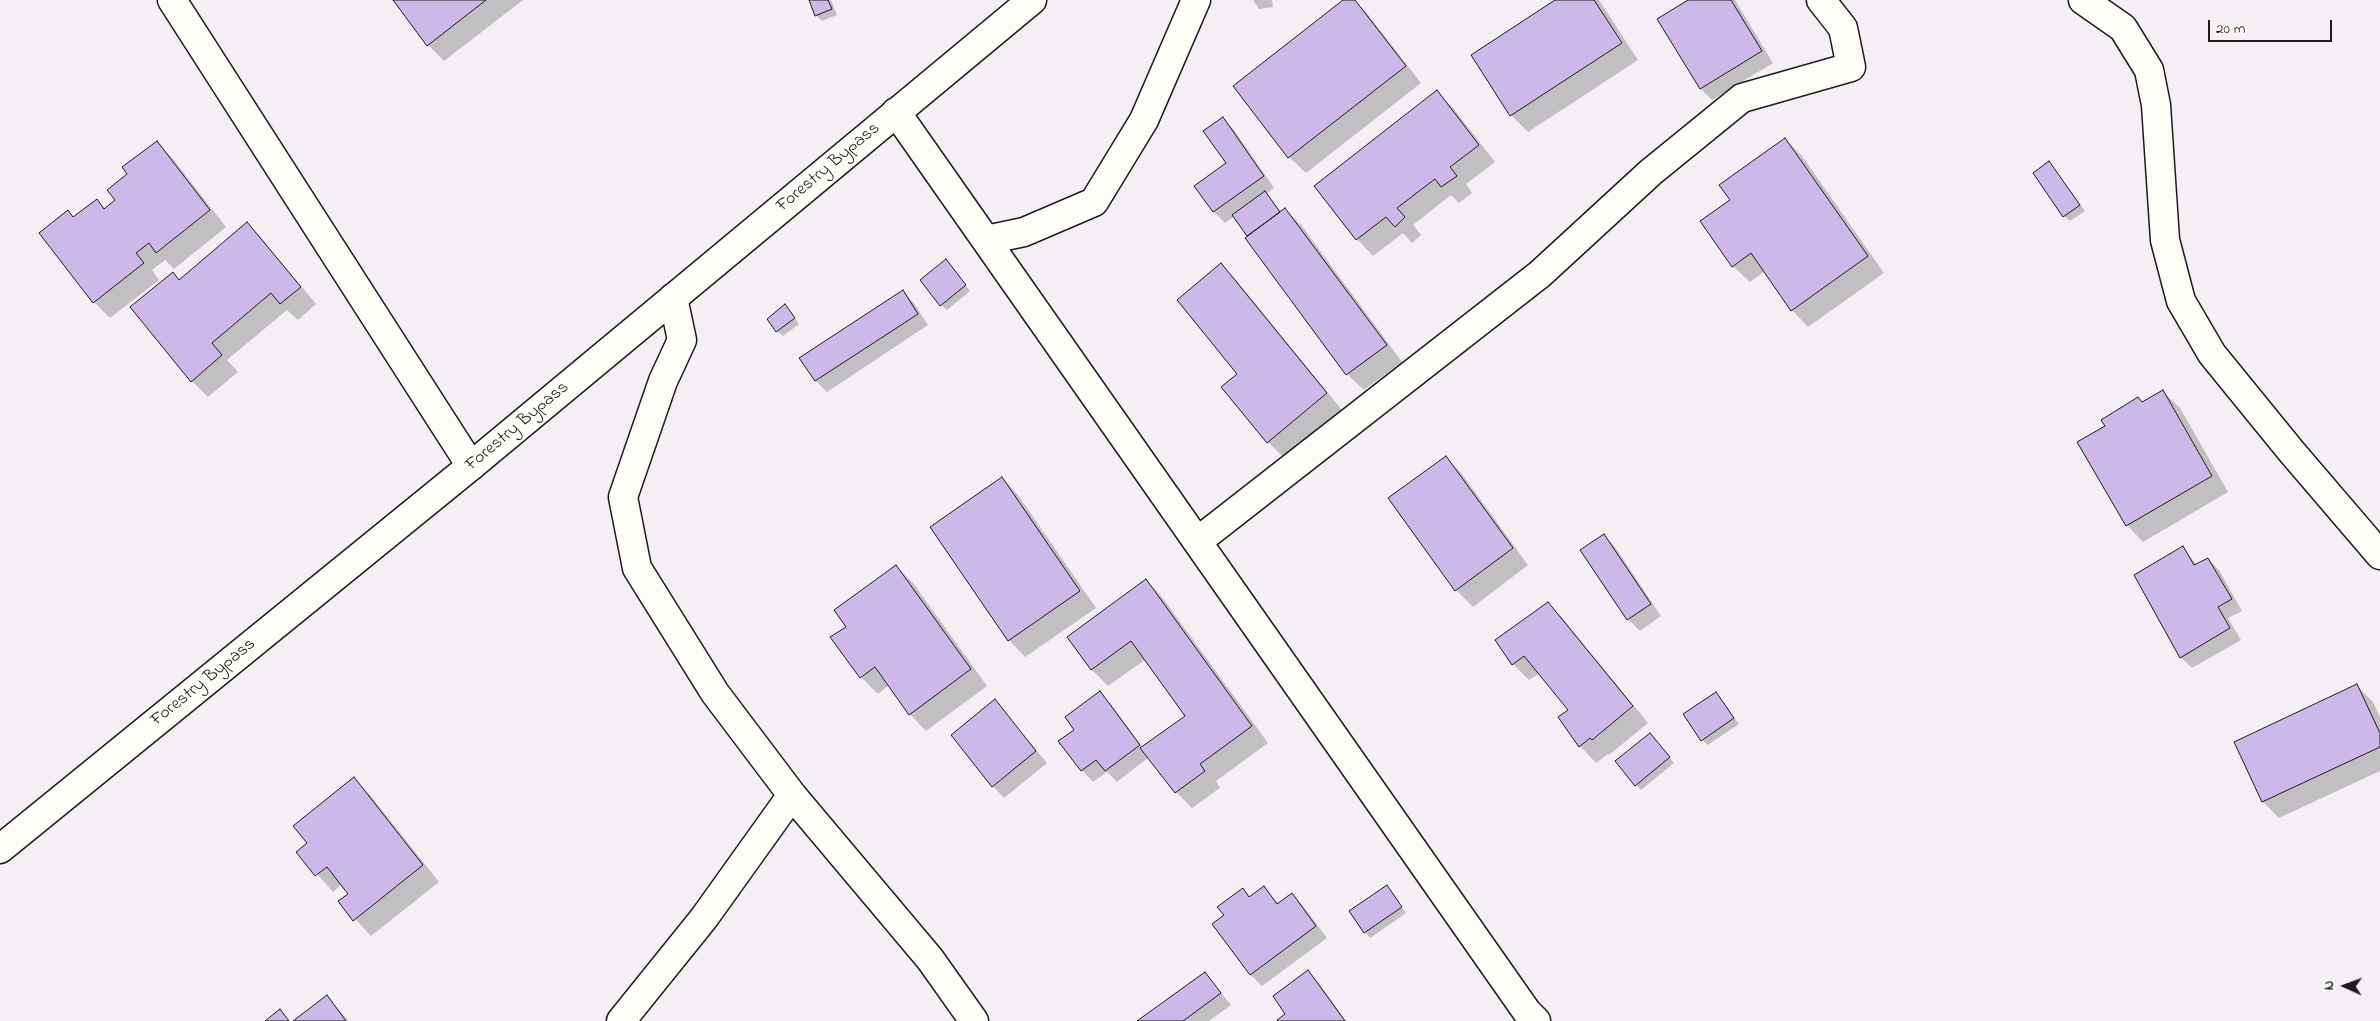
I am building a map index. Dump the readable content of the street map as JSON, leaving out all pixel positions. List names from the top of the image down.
{
  "streets": {
    "street": ["Forestry Bypass"]
  },
  "scale_bar": "20 m",
  "north": "left"
}
